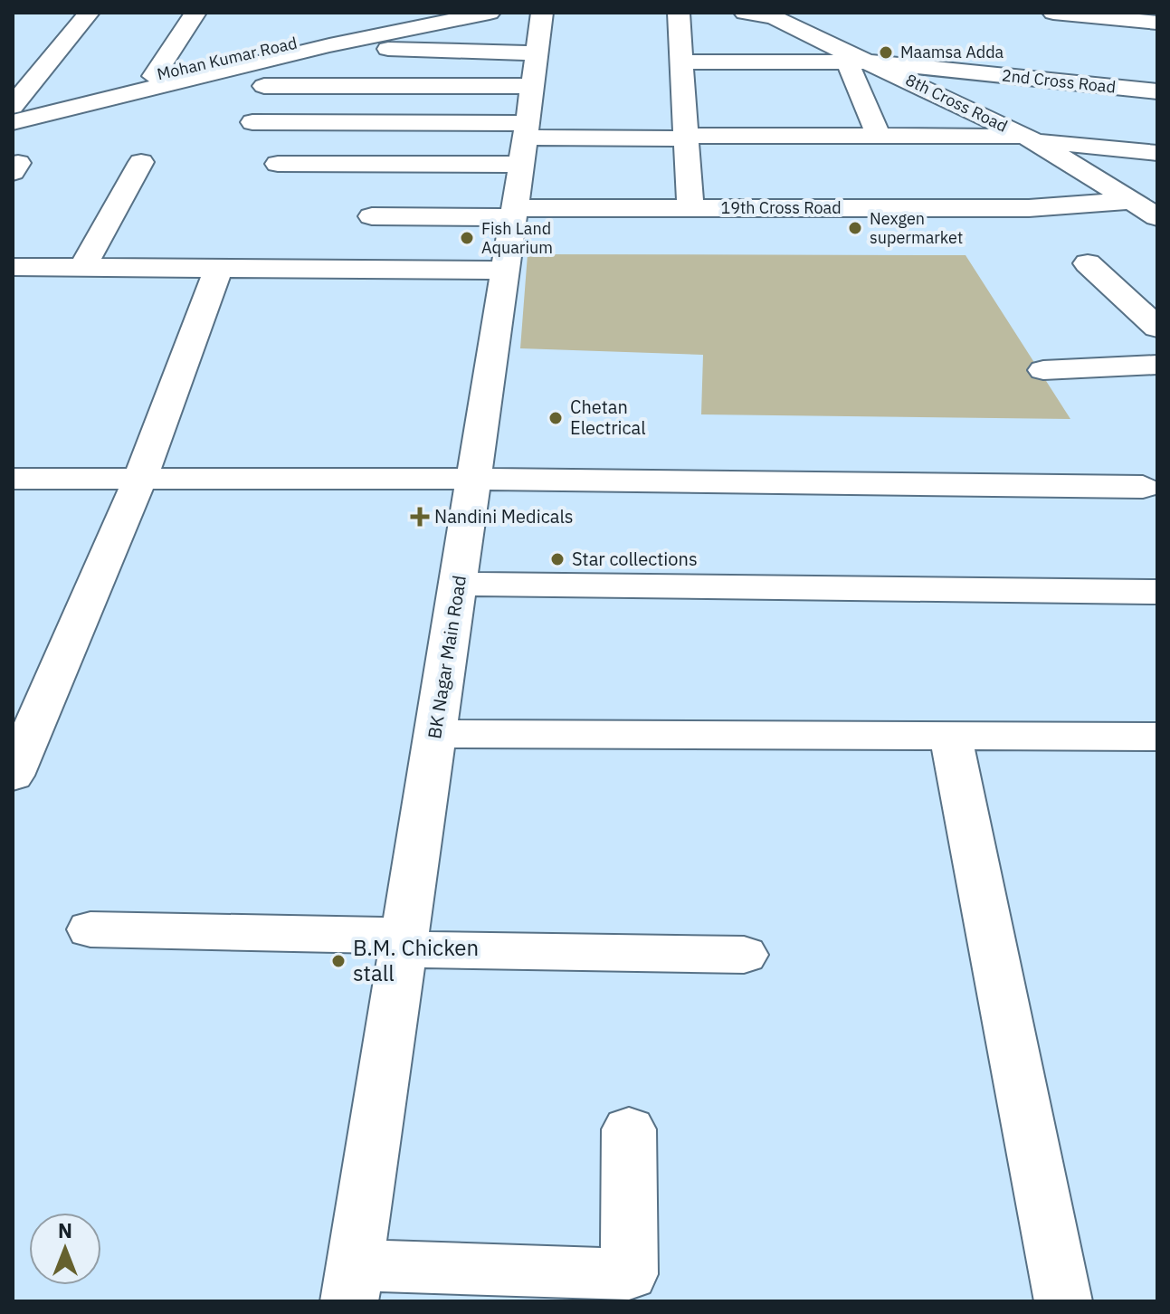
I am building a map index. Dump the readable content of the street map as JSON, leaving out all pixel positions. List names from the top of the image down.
{
  "streets": {
    "street": [
      "Mohan Kumar Road",
      "2nd Cross Road",
      "8th Cross Road",
      "19th Cross Road",
      "BK Nagar Main Road"
    ]
  },
  "crossings": [
    ["2nd Cross Road", "8th Cross Road"],
    ["8th Cross Road", "19th Cross Road"],
    ["19th Cross Road", "BK Nagar Main Road"]
  ],
  "places": {
    "other": [
      "Maamsa Adda",
      "Nexgen supermarket",
      "Fish Land Aquarium",
      "Chetan Electrical",
      "Star collections",
      "B.M. Chicken stall"
    ],
    "health": ["Nandini Medicals"]
  },
  "north": "top"
}
